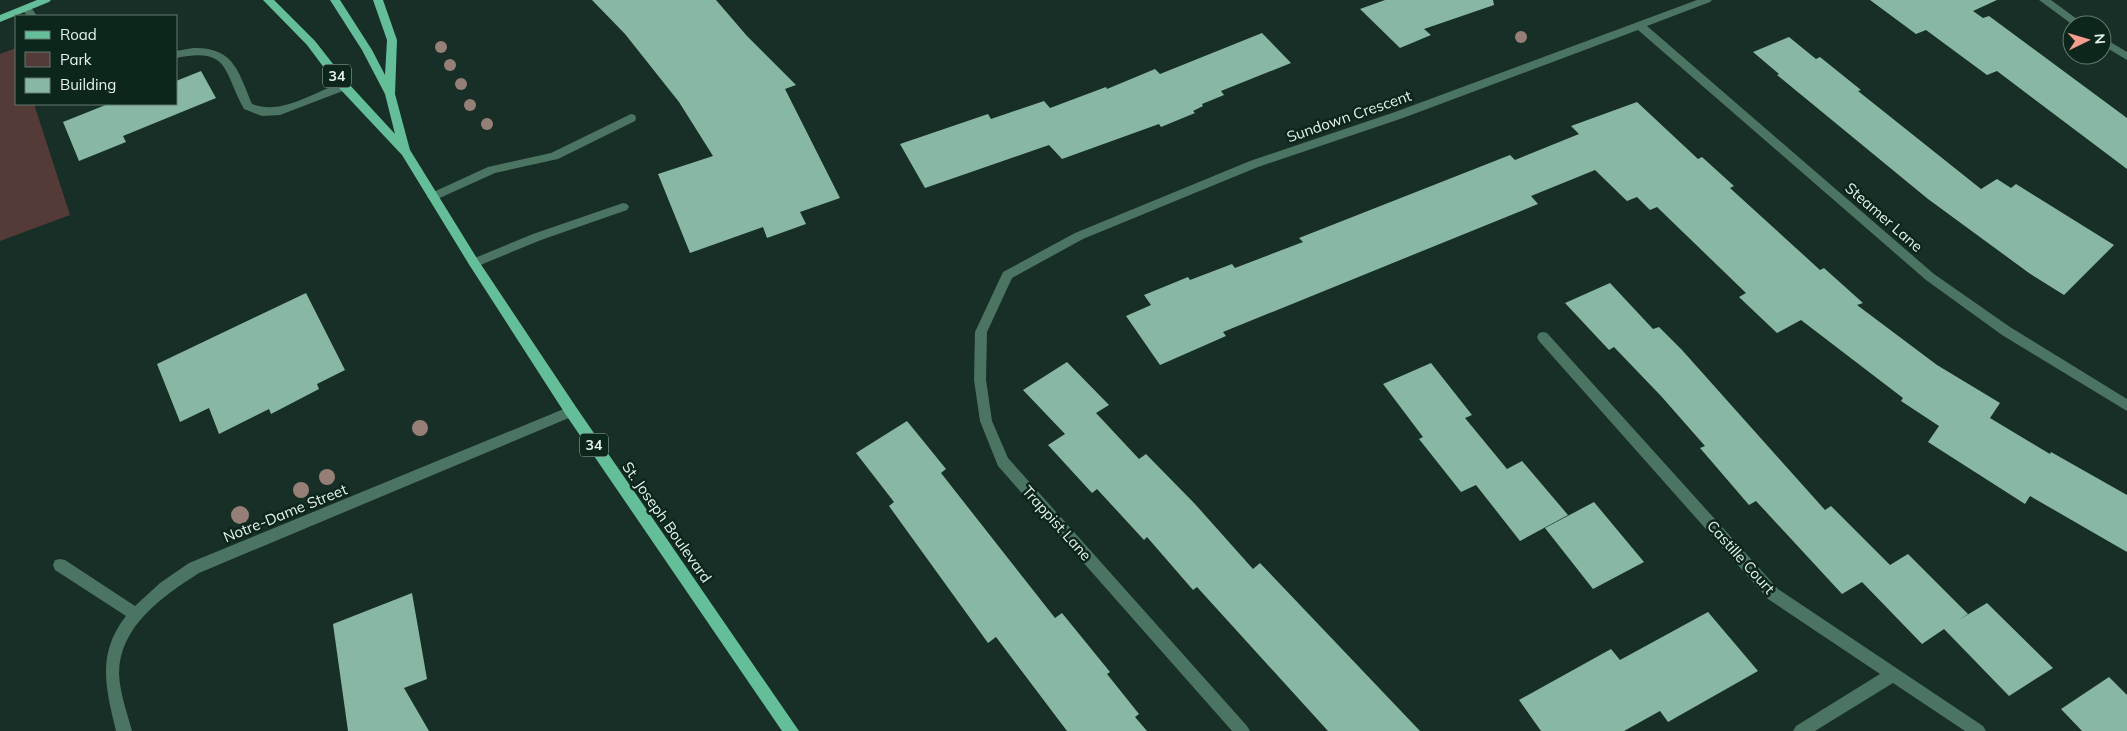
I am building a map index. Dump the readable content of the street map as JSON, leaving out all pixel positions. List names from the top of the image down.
{
  "streets": {
    "main road": ["34", "St. Joseph Boulevard"],
    "street": [
      "Sundown Crescent",
      "Steamer Lane",
      "Notre-Dame Street",
      "Trappist Lane",
      "Castille Court"
    ]
  },
  "crossings": [
    ["Sundown Crescent", "Steamer Lane"],
    ["Sundown Crescent", "Trappist Lane"],
    ["Notre-Dame Street", "St. Joseph Boulevard"]
  ],
  "legend": ["Road", "Park", "Building"],
  "north": "right"
}
